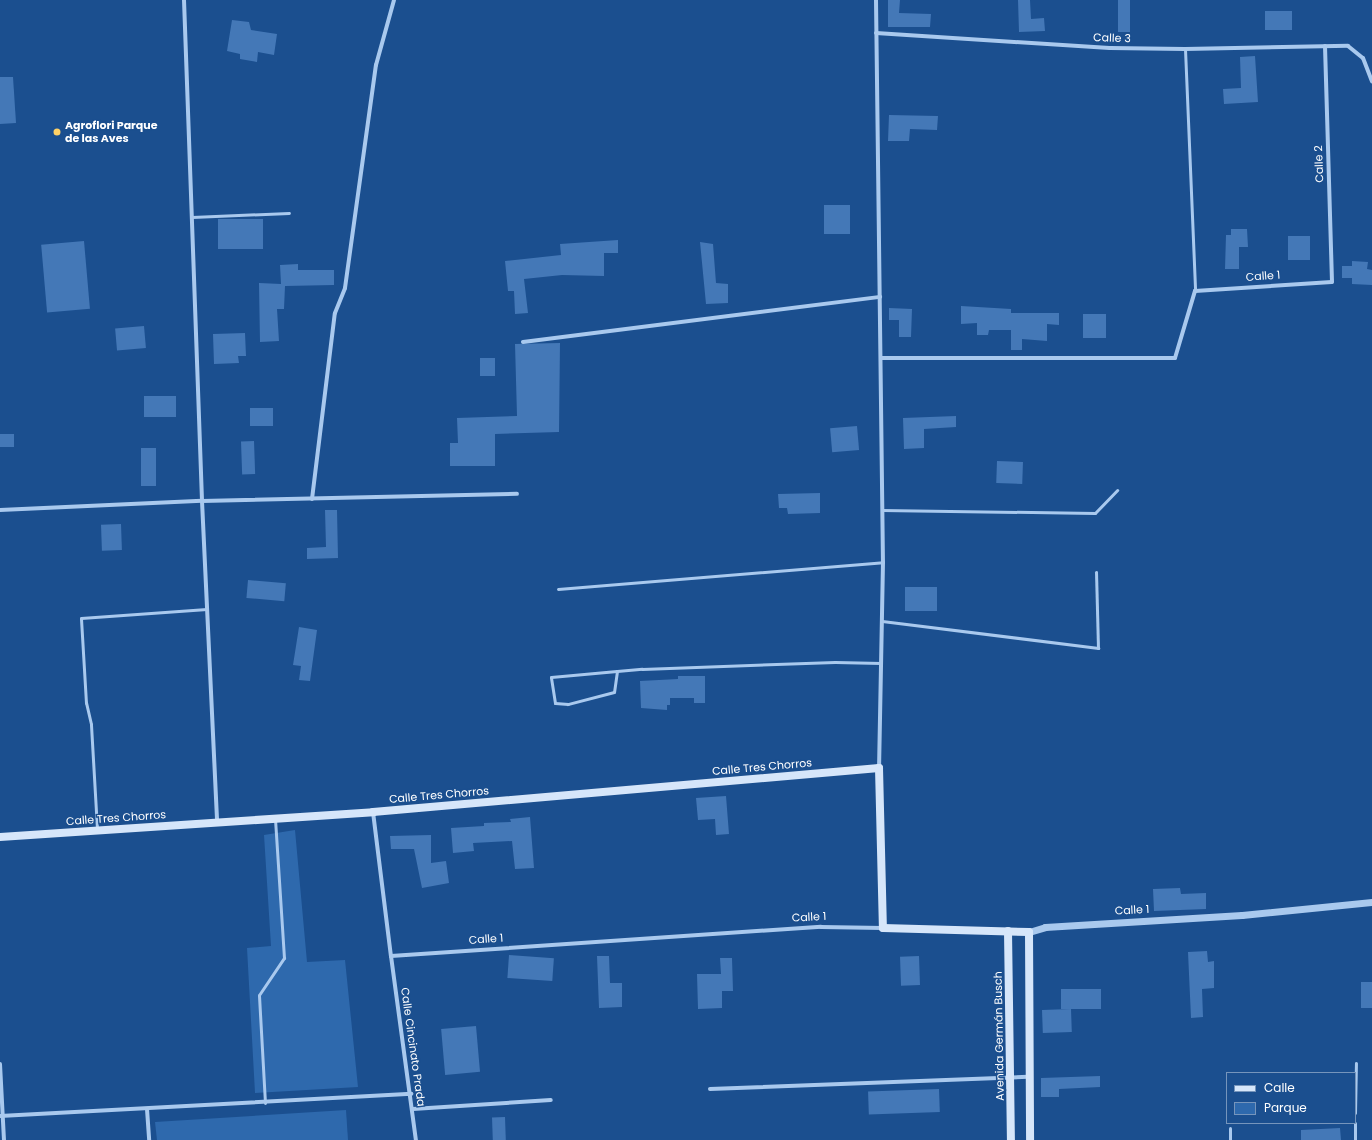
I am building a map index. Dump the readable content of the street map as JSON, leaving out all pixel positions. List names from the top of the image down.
{
  "streets": {
    "main road": ["Calle 1", "Calle Tres Chorros", "Avenida Germán Busch"],
    "street": ["Calle 3", "Calle 2", "Calle Cincinato Prada"]
  },
  "crossings": [
    ["Calle 3", "Calle 2"],
    ["Calle 2", "Calle 1"],
    ["Calle 1", "Avenida Germán Busch"],
    ["Calle 1", "Calle Cincinato Prada"]
  ],
  "places": ["Agroflori Parque de las Aves"],
  "legend": ["Calle", "Parque"]
}
